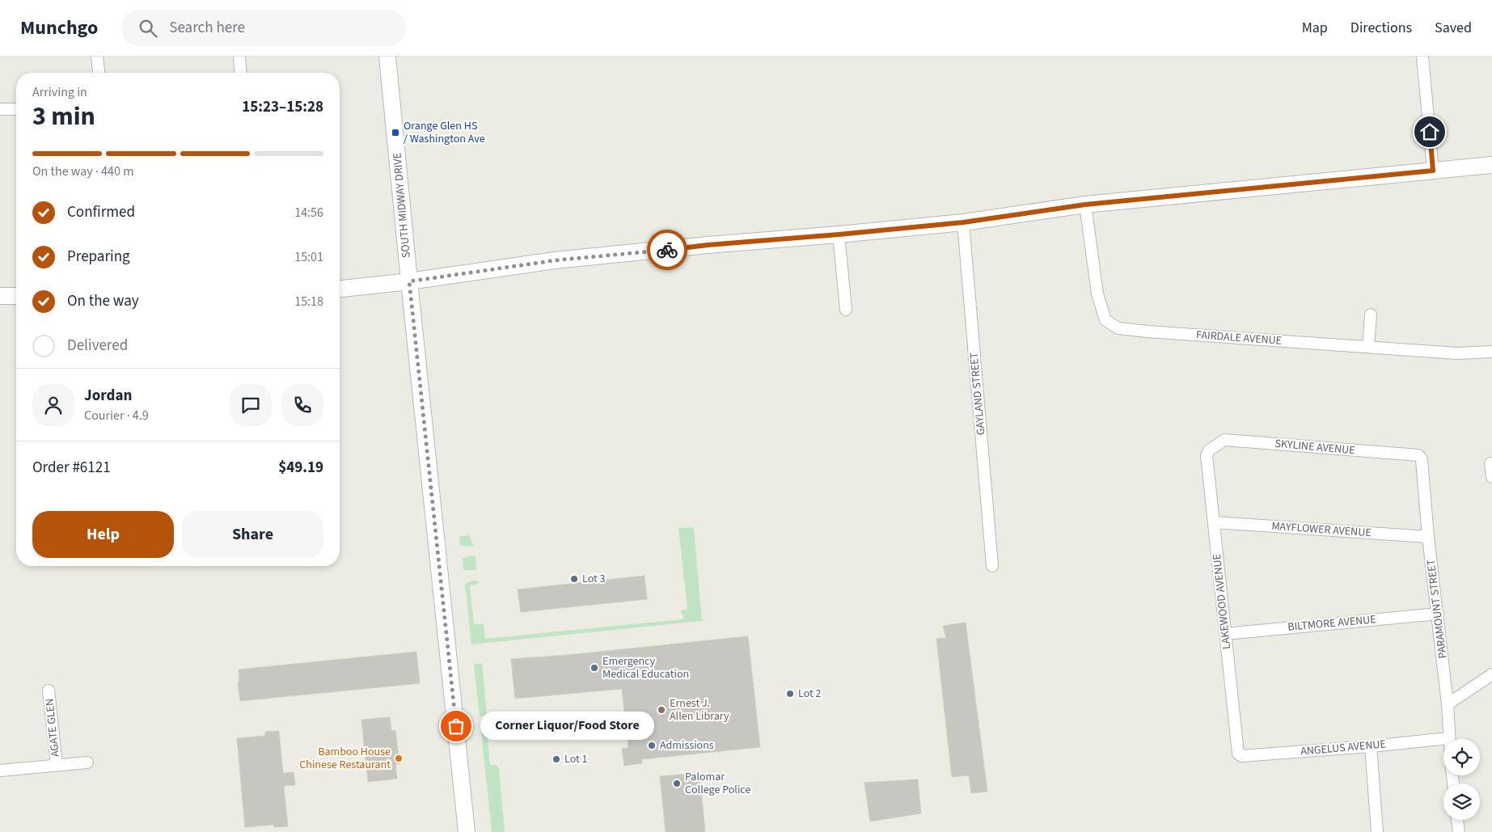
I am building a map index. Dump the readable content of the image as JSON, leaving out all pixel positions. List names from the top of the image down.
{
  "streets": {
    "main road": ["SOUTH MIDWAY DRIVE"],
    "street": [
      "FAIRDALE AVENUE",
      "GAYLAND STREET",
      "SKYLINE AVENUE",
      "MAYFLOWER AVENUE",
      "LAKEWOOD AVENUE",
      "PARAMOUNT STREET",
      "BILTMORE AVENUE",
      "AGATE GLEN",
      "ANGELUS AVENUE"
    ]
  },
  "crossings": [
    ["SKYLINE AVENUE", "LAKEWOOD AVENUE"],
    ["SKYLINE AVENUE", "PARAMOUNT STREET"],
    ["MAYFLOWER AVENUE", "LAKEWOOD AVENUE"],
    ["MAYFLOWER AVENUE", "PARAMOUNT STREET"],
    ["LAKEWOOD AVENUE", "BILTMORE AVENUE"],
    ["LAKEWOOD AVENUE", "ANGELUS AVENUE"],
    ["PARAMOUNT STREET", "BILTMORE AVENUE"],
    ["PARAMOUNT STREET", "ANGELUS AVENUE"]
  ],
  "places": {
    "transit": ["Orange Glen HS / Washington Ave"],
    "other": [
      "Lot 3",
      "Emergency Medical Education",
      "Lot 2",
      "Ernest J. Allen Library",
      "Corner Liquor/Food Store",
      "Admissions",
      "Bamboo House Chinese Restaurant",
      "Lot 1",
      "Palomar College Police"
    ]
  },
  "page": {
    "header": "Munchgo",
    "search": "Search here",
    "nav": ["Map", "Directions", "Saved"],
    "heading": ["3 min", "Arriving in", "15:23–15:28"],
    "panel": [
      "Jordan",
      "Courier · 4.9",
      "Order #6121",
      "$49.19"
    ],
    "bar": "On the way · 440 m",
    "list": [
      ["Confirmed", "14:56"],
      ["Preparing", "15:01"],
      ["On the way", "15:18"],
      "Delivered"
    ],
    "buttons": ["Help", "Share"],
    "bubble": "Corner Liquor/Food Store"
  }
}
